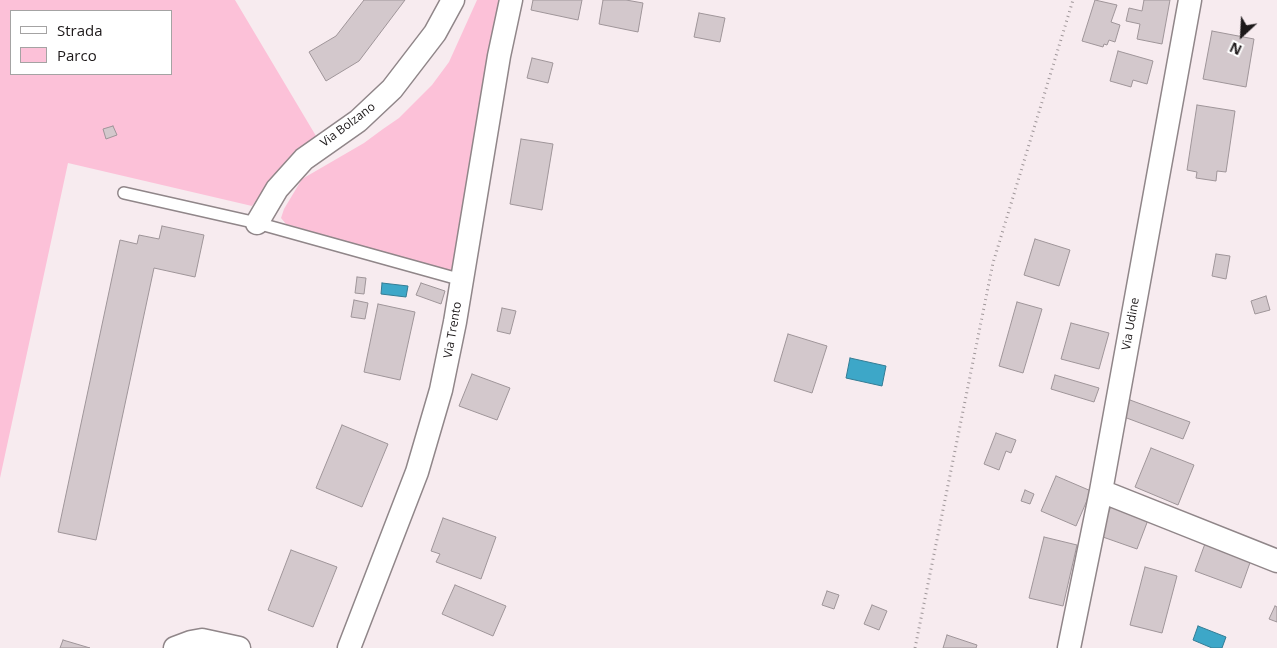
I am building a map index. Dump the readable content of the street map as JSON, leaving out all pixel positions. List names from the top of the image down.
{
  "streets": {
    "street": ["Via Bolzano", "Via Udine", "Via Trento"]
  },
  "legend": ["Strada", "Parco"],
  "north": "bottom left"
}
